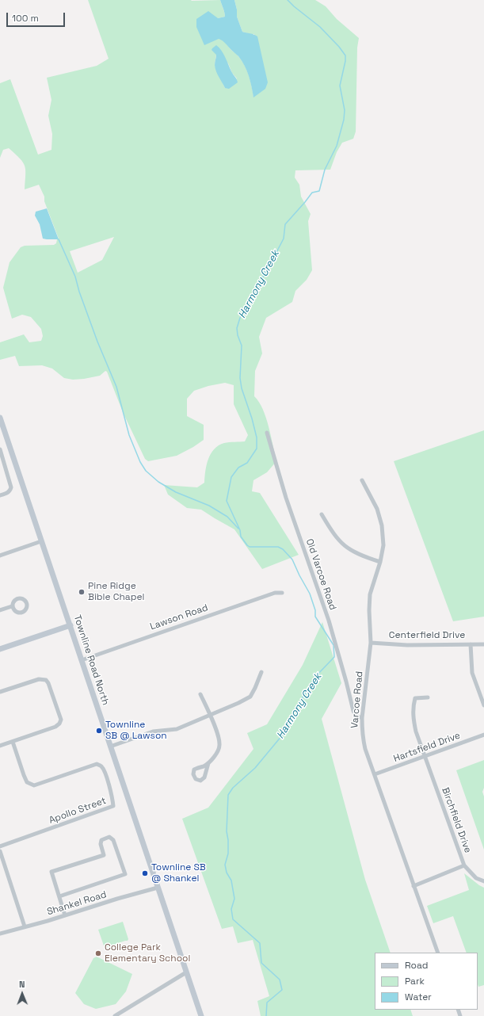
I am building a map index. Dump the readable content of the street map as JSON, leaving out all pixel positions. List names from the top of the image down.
{
  "streets": {
    "main road": ["Townline Road North"],
    "street": [
      "Old Varcoe Road",
      "Lawson Road",
      "Centerfield Drive",
      "Varcoe Road",
      "Hartsfield Drive",
      "Apollo Street",
      "Birchfield Drive",
      "Shankel Road"
    ]
  },
  "crossings": [
    ["Old Varcoe Road", "Varcoe Road"],
    ["Lawson Road", "Townline Road North"],
    ["Centerfield Drive", "Varcoe Road"],
    ["Townline Road North", "Shankel Road"],
    ["Varcoe Road", "Hartsfield Drive"],
    ["Hartsfield Drive", "Birchfield Drive"]
  ],
  "water": ["Harmony Creek"],
  "places": [
    "Pine Ridge Bible Chapel",
    "Townline SB @ Lawson",
    "Townline SB @ Shankel",
    "College Park Elementary School"
  ],
  "legend": ["Road", "Park", "Water"],
  "scale_bar": "100 m",
  "north": "top"
}
